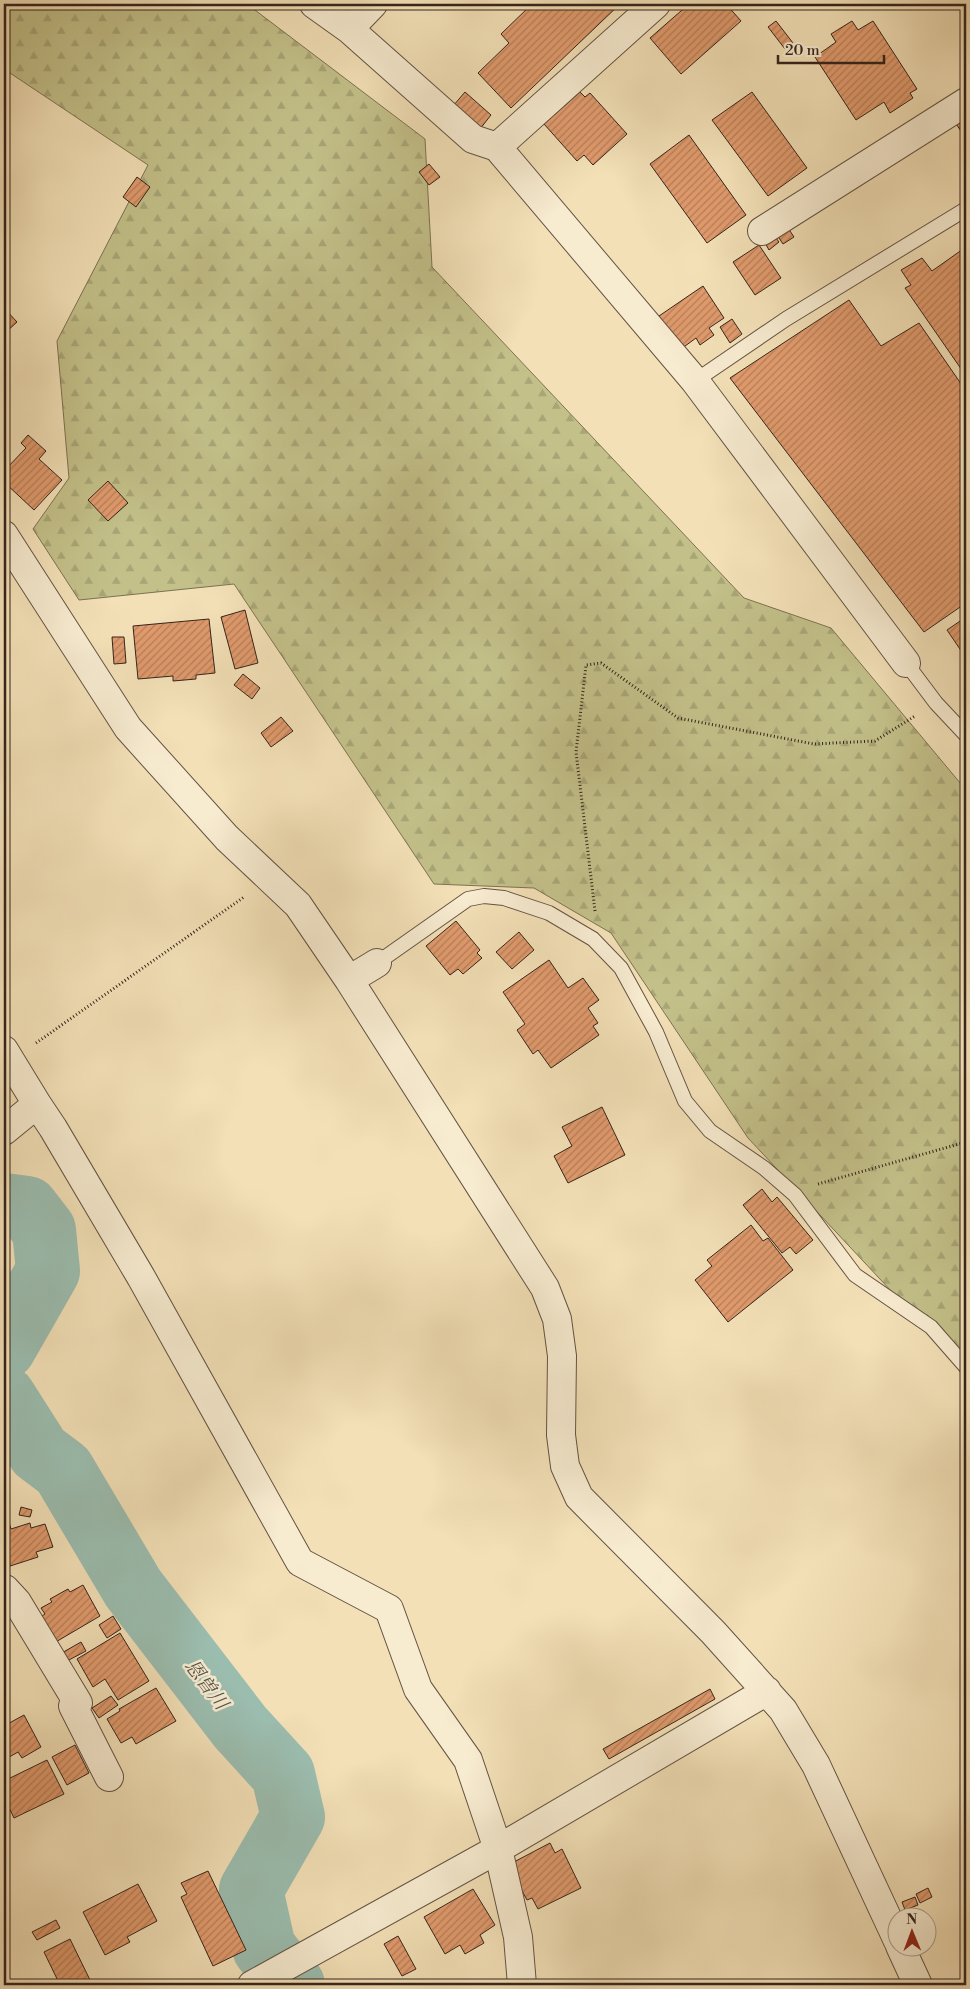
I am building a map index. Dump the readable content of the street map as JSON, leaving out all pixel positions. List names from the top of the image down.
{
  "water": ["恩曽川"],
  "scale_bar": "20 m",
  "north": "top"
}
